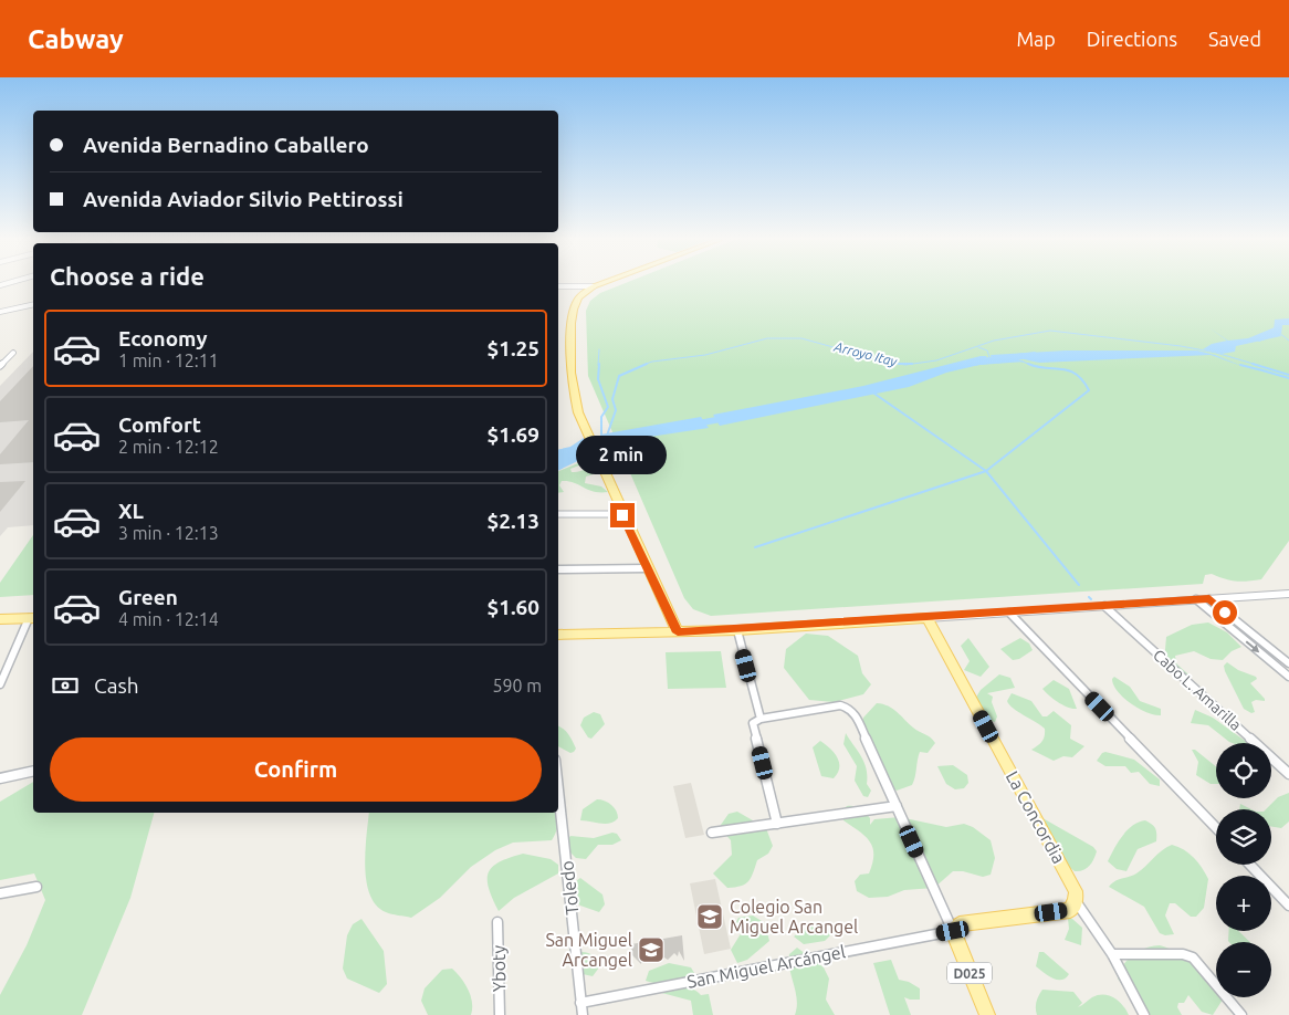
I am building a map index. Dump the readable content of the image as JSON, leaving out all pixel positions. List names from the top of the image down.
{
  "streets": {
    "main road": ["La Concordia", "San Miguel Arcángel", "D025"],
    "street": ["Cabo L. Amarilla", "Toledo", "Yboty"]
  },
  "crossings": [
    ["La Concordia", "San Miguel Arcángel"],
    ["Toledo", "San Miguel Arcángel"],
    ["San Miguel Arcángel", "D025"]
  ],
  "water": ["Arroyo Itay"],
  "places": {
    "school or university": ["Colegio San Miguel Arcangel", "San Miguel Arcangel"]
  },
  "page": {
    "header": "Cabway",
    "nav": ["Map", "Directions", "Saved"],
    "banner": ["Avenida Bernadino Caballero", "Avenida Aviador Silvio Pettirossi"],
    "heading": "Choose a ride",
    "list": [
      {
        "name": "Economy",
        "note": "1 min · 12:11",
        "value": "$1.25"
      },
      {
        "name": "Comfort",
        "note": "2 min · 12:12",
        "value": "$1.69"
      },
      {
        "name": "XL",
        "note": "3 min · 12:13",
        "value": "$2.13"
      },
      {
        "name": "Green",
        "note": "4 min · 12:14",
        "value": "$1.60"
      }
    ],
    "bubble": "2 min",
    "pay": ["Cash", "590 m"],
    "buttons": "Confirm",
    "map_buttons": ["+", "−"]
  }
}
